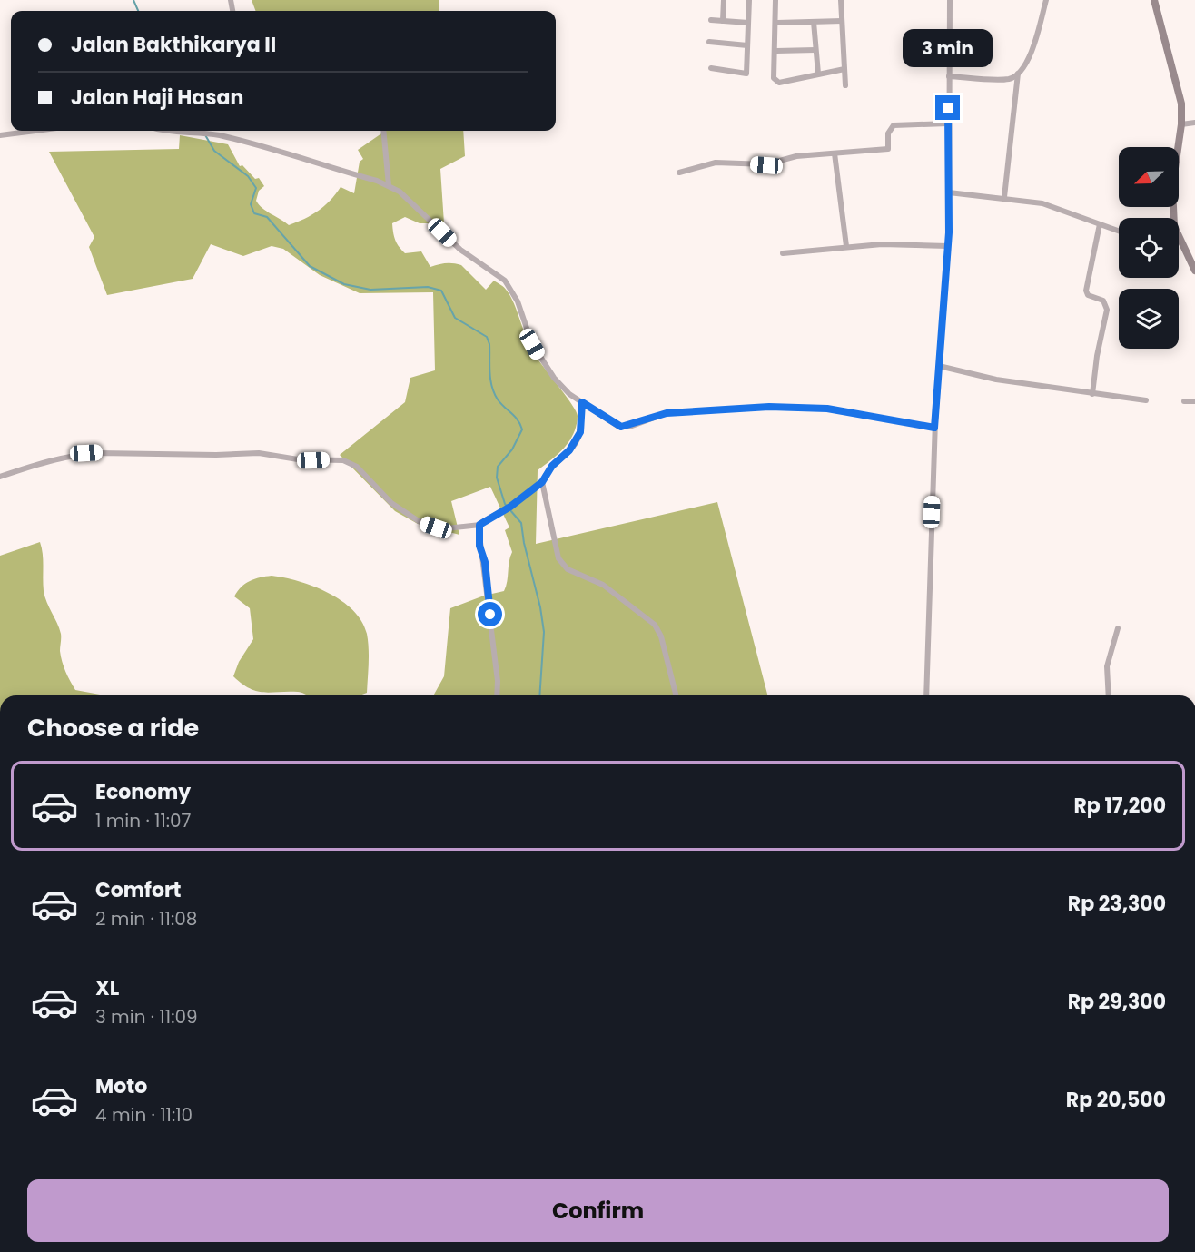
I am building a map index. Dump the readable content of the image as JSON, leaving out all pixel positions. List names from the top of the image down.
{
  "north": "bottom left",
  "page": {
    "banner": ["Jalan Bakthikarya II", "Jalan Haji Hasan"],
    "bubble": "3 min",
    "heading": "Choose a ride",
    "list": [
      {
        "name": "Economy",
        "note": "1 min · 11:07",
        "value": "Rp 17,200"
      },
      {
        "name": "Comfort",
        "note": "2 min · 11:08",
        "value": "Rp 23,300"
      },
      {
        "name": "XL",
        "note": "3 min · 11:09",
        "value": "Rp 29,300"
      },
      {
        "name": "Moto",
        "note": "4 min · 11:10",
        "value": "Rp 20,500"
      }
    ],
    "buttons": "Confirm"
  }
}
